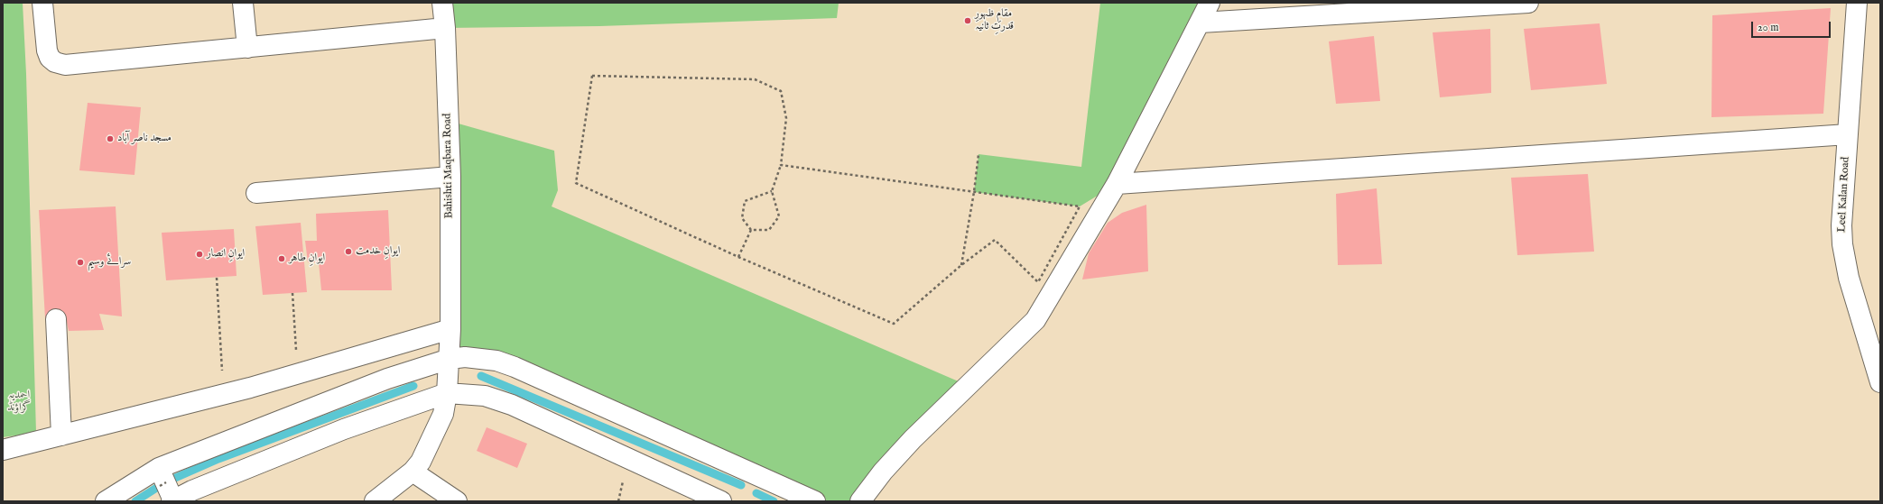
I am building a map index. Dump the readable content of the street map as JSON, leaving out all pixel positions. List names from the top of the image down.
{
  "streets": {
    "street": ["Bahishti Maqbara Road", "Leel Kalan Road"]
  },
  "parks": ["احمدیہ گراؤنڈ"],
  "places": [
    "مقامِ ظہورِ قدرتِ ثانیہ",
    "مسجد ناصر آباد",
    "ایوانِ خدمت",
    "ایوانِ انصار",
    "ایوانِ طاہر",
    "سرائے وسیم"
  ],
  "scale_bar": "20 m"
}
